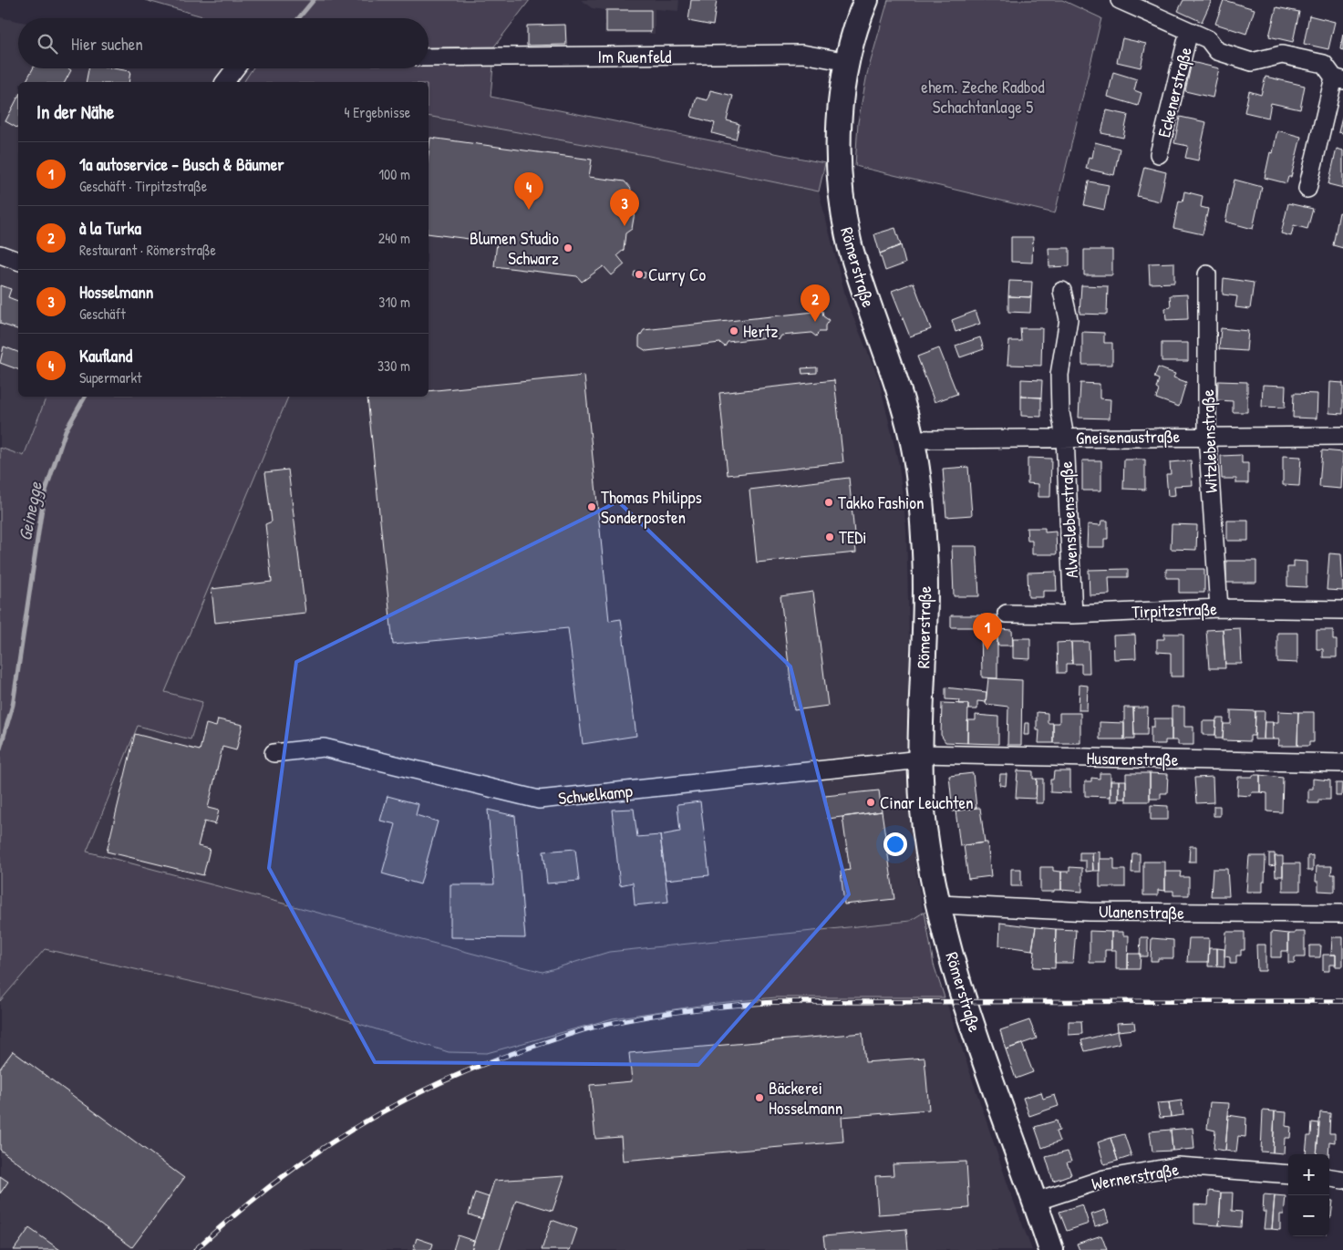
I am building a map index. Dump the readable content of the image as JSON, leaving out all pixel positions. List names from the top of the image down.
{
  "streets": {
    "main road": ["Römerstraße"],
    "street": [
      "Im Ruenfeld",
      "Eckenerstraße",
      "Gneisenaustraße",
      "Witzlebenstraße",
      "Alvenslebenstraße",
      "Tirpitzstraße",
      "Husarenstraße",
      "Schwelkamp",
      "Ulanenstraße",
      "Wernerstraße"
    ]
  },
  "crossings": [
    ["Im Ruenfeld", "Römerstraße"],
    ["Römerstraße", "Gneisenaustraße"],
    ["Römerstraße", "Husarenstraße"],
    ["Römerstraße", "Schwelkamp"],
    ["Römerstraße", "Ulanenstraße"],
    ["Römerstraße", "Wernerstraße"],
    ["Gneisenaustraße", "Witzlebenstraße"],
    ["Gneisenaustraße", "Alvenslebenstraße"],
    ["Witzlebenstraße", "Tirpitzstraße"],
    ["Alvenslebenstraße", "Tirpitzstraße"],
    ["Husarenstraße", "Schwelkamp"]
  ],
  "water": ["Geinegge"],
  "parks": ["ehem. Zeche Radbod Schachtanlage 5"],
  "places": [
    "Blumen Studio Schwarz",
    "Curry Co",
    "Hertz",
    "Takko Fashion",
    "Thomas Philipps Sonderposten",
    "TEDi",
    "Cinar Leuchten",
    "Bäckerei Hosselmann"
  ],
  "page": {
    "search": "Hier suchen",
    "heading": ["In der Nähe", "4 Ergebnisse"],
    "list": [
      {
        "mark": "1",
        "name": "1a autoservice - Busch & Bäumer",
        "note": "Geschäft · Tirpitzstraße",
        "value": "100 m"
      },
      {
        "mark": "2",
        "name": "à la Turka",
        "note": "Restaurant · Römerstraße",
        "value": "240 m"
      },
      {
        "mark": "3",
        "name": "Hosselmann",
        "note": "Geschäft",
        "value": "310 m"
      },
      {
        "mark": "4",
        "name": "Kaufland",
        "note": "Supermarkt",
        "value": "330 m"
      }
    ],
    "pins": [
      "4",
      "3",
      "2",
      "1"
    ],
    "map_buttons": ["+", "−"]
  }
}
